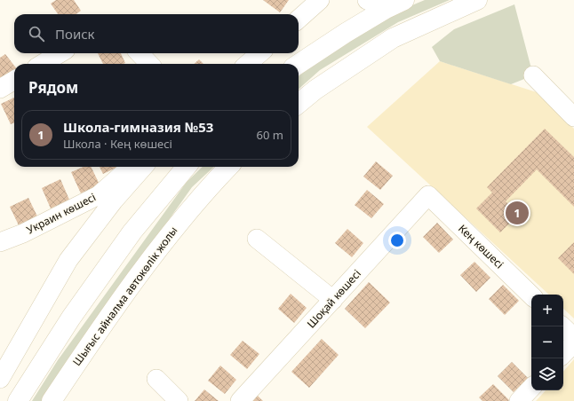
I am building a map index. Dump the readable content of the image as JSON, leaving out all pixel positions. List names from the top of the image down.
{
  "streets": {
    "main road": ["Шығыс айналма автокөлік жолы"],
    "street": ["Украин көшесі", "Кең көшесі", "Шоқай көшесі"]
  },
  "crossings": [
    ["Кең көшесі", "Шоқай көшесі"]
  ],
  "page": {
    "search": "Поиск",
    "heading": "Рядом",
    "list": [
      {
        "mark": "1",
        "name": "Школа-гимназия №53",
        "note": "Школа · Кең көшесі",
        "value": "60 m"
      }
    ],
    "pins": "1",
    "map_buttons": ["+", "−"]
  }
}
